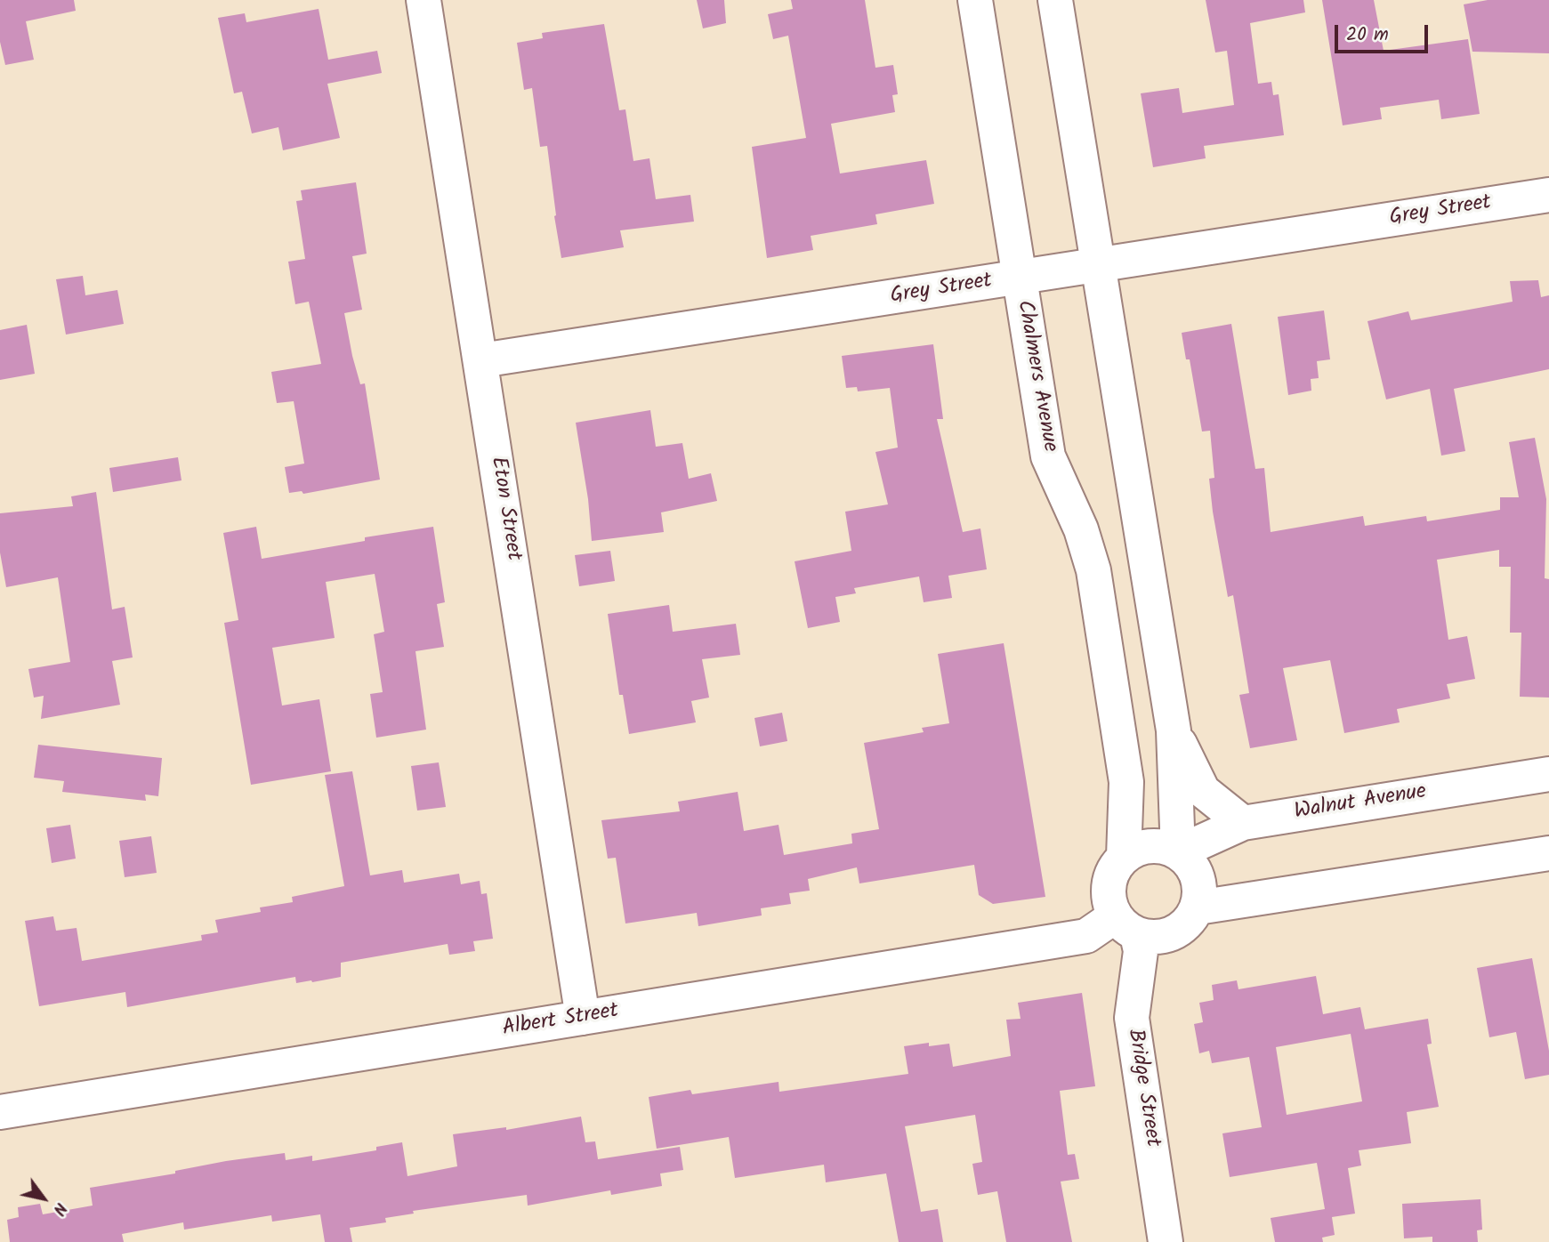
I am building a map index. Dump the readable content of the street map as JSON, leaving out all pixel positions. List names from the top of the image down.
{
  "streets": {
    "street": [
      "Grey Street",
      "Chalmers Avenue",
      "Eton Street",
      "Walnut Avenue",
      "Albert Street",
      "Bridge Street"
    ]
  },
  "crossings": [
    ["Grey Street", "Chalmers Avenue"],
    ["Grey Street", "Eton Street"],
    ["Chalmers Avenue", "Walnut Avenue"],
    ["Chalmers Avenue", "Albert Street"],
    ["Chalmers Avenue", "Bridge Street"],
    ["Eton Street", "Albert Street"],
    ["Walnut Avenue", "Albert Street"],
    ["Walnut Avenue", "Bridge Street"],
    ["Albert Street", "Bridge Street"]
  ],
  "scale_bar": "20 m",
  "north": "bottom right"
}
